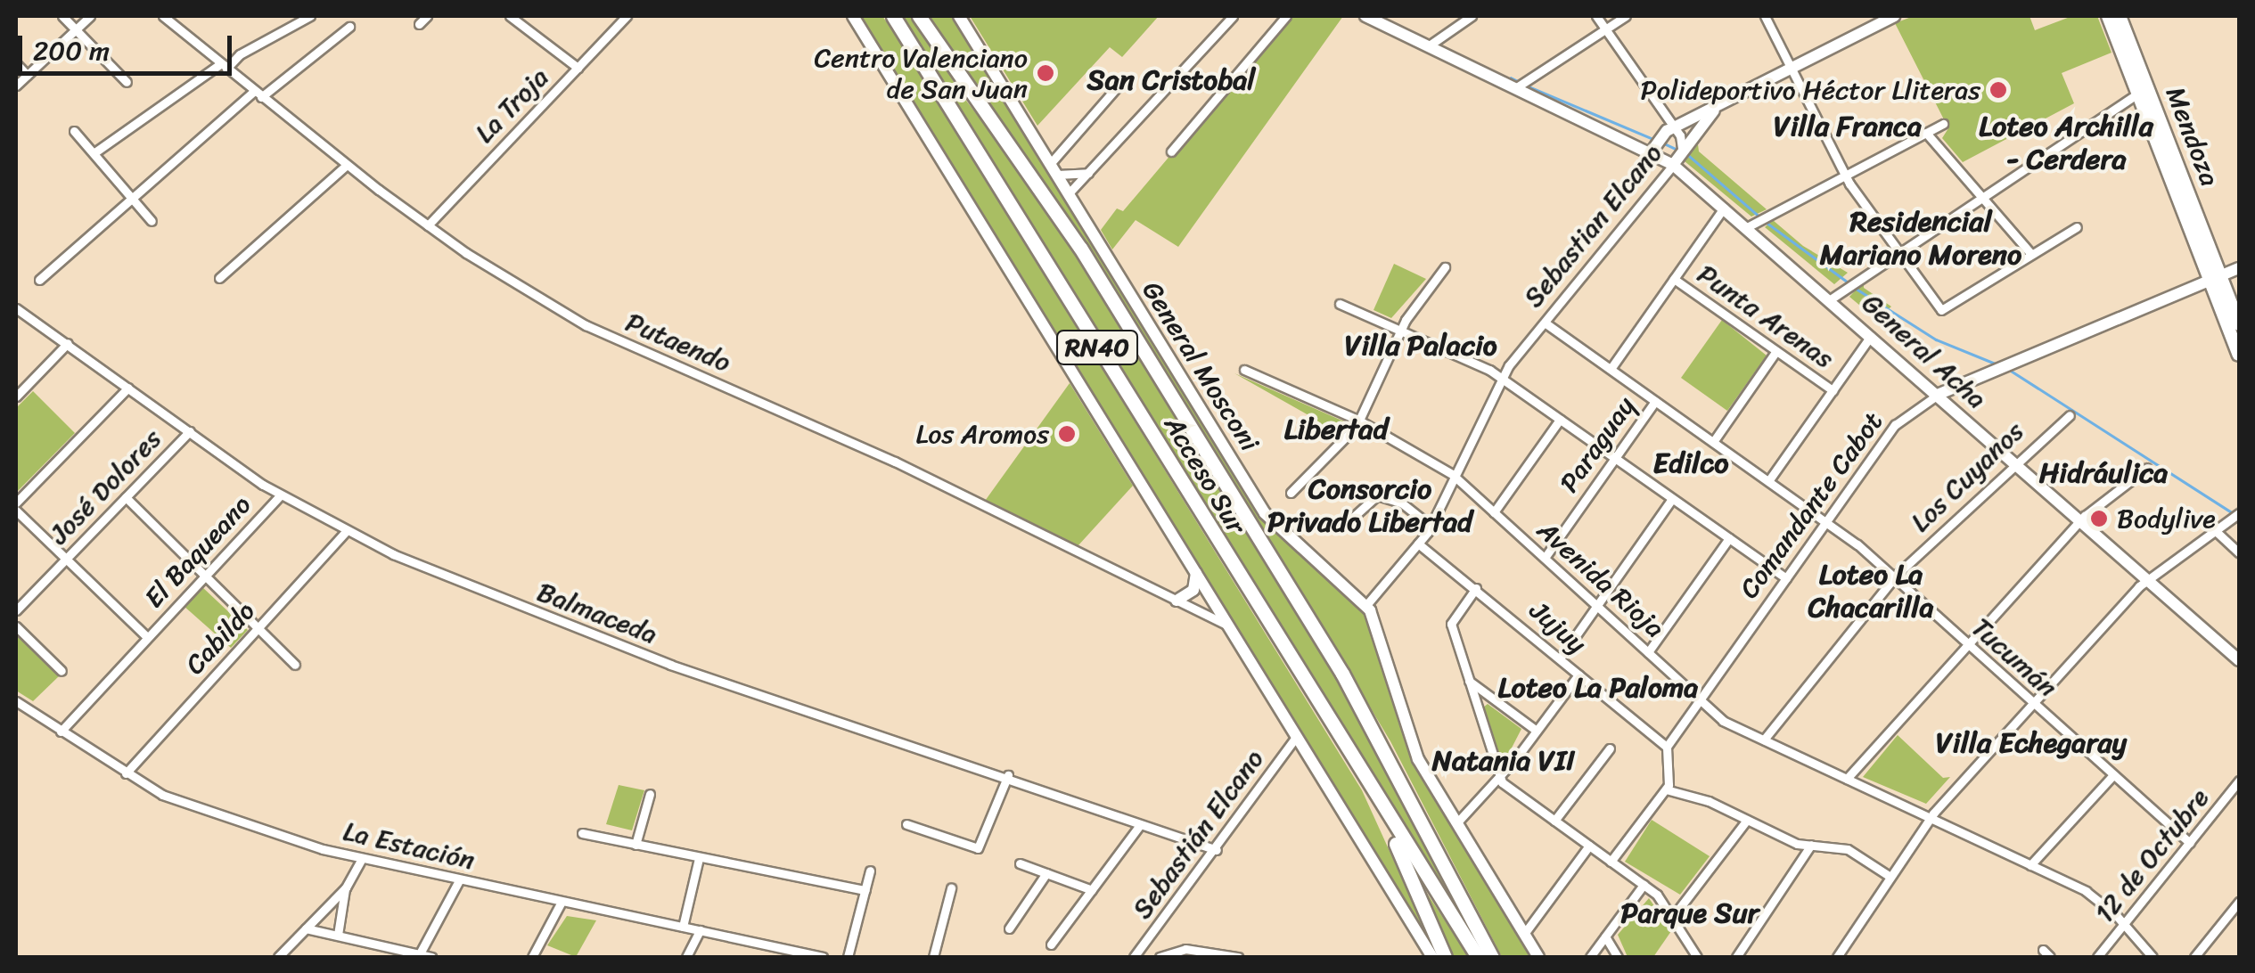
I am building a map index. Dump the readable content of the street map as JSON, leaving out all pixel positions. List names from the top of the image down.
{
  "streets": {
    "highway": ["RN40", "Acceso Sur"],
    "main road": ["Mendoza"],
    "street": [
      "La Troja",
      "Sebastian Elcano",
      "Punta Arenas",
      "Putaendo",
      "General Acha",
      "General Mosconi",
      "Paraguay",
      "Los Cuyanos",
      "José Dolores",
      "Comandante Cabot",
      "El Baqueano",
      "Avenida Rioja",
      "Balmaceda",
      "Jujuy",
      "Cabildo",
      "Tucumán",
      "Sebastián Elcano",
      "La Estación",
      "12 de Octubre"
    ]
  },
  "crossings": [
    ["La Troja", "Putaendo"],
    ["Mendoza", "Comandante Cabot"],
    ["Sebastian Elcano", "General Acha"],
    ["Sebastian Elcano", "General Mosconi"],
    ["Sebastian Elcano", "Avenida Rioja"],
    ["Sebastian Elcano", "Jujuy"],
    ["Sebastian Elcano", "Tucumán"],
    ["General Acha", "Los Cuyanos"],
    ["General Acha", "Comandante Cabot"],
    ["Paraguay", "Avenida Rioja"],
    ["Paraguay", "Tucumán"],
    ["Los Cuyanos", "Avenida Rioja"],
    ["Los Cuyanos", "Tucumán"],
    ["José Dolores", "Balmaceda"],
    ["Comandante Cabot", "Avenida Rioja"],
    ["Comandante Cabot", "Jujuy"],
    ["Comandante Cabot", "Tucumán"],
    ["El Baqueano", "Balmaceda"],
    ["El Baqueano", "La Estación"],
    ["Avenida Rioja", "12 de Octubre"],
    ["Balmaceda", "Cabildo"],
    ["Balmaceda", "Sebastián Elcano"],
    ["Cabildo", "La Estación"],
    ["Tucumán", "12 de Octubre"]
  ],
  "districts": [
    "San Cristobal",
    "Villa Franca",
    "Loteo Archilla - Cerdera",
    "Residencial Mariano Moreno",
    "Villa Palacio",
    "Libertad",
    "Edilco",
    "Hidráulica",
    "Consorcio Privado Libertad",
    "Loteo La Chacarilla",
    "Loteo La Paloma",
    "Villa Echegaray",
    "Natania VII",
    "Parque Sur"
  ],
  "places": [
    "Centro Valenciano de San Juan",
    "Polideportivo Héctor Lliteras",
    "Los Aromos",
    "Bodylive"
  ],
  "scale_bar": "200 m"
}
